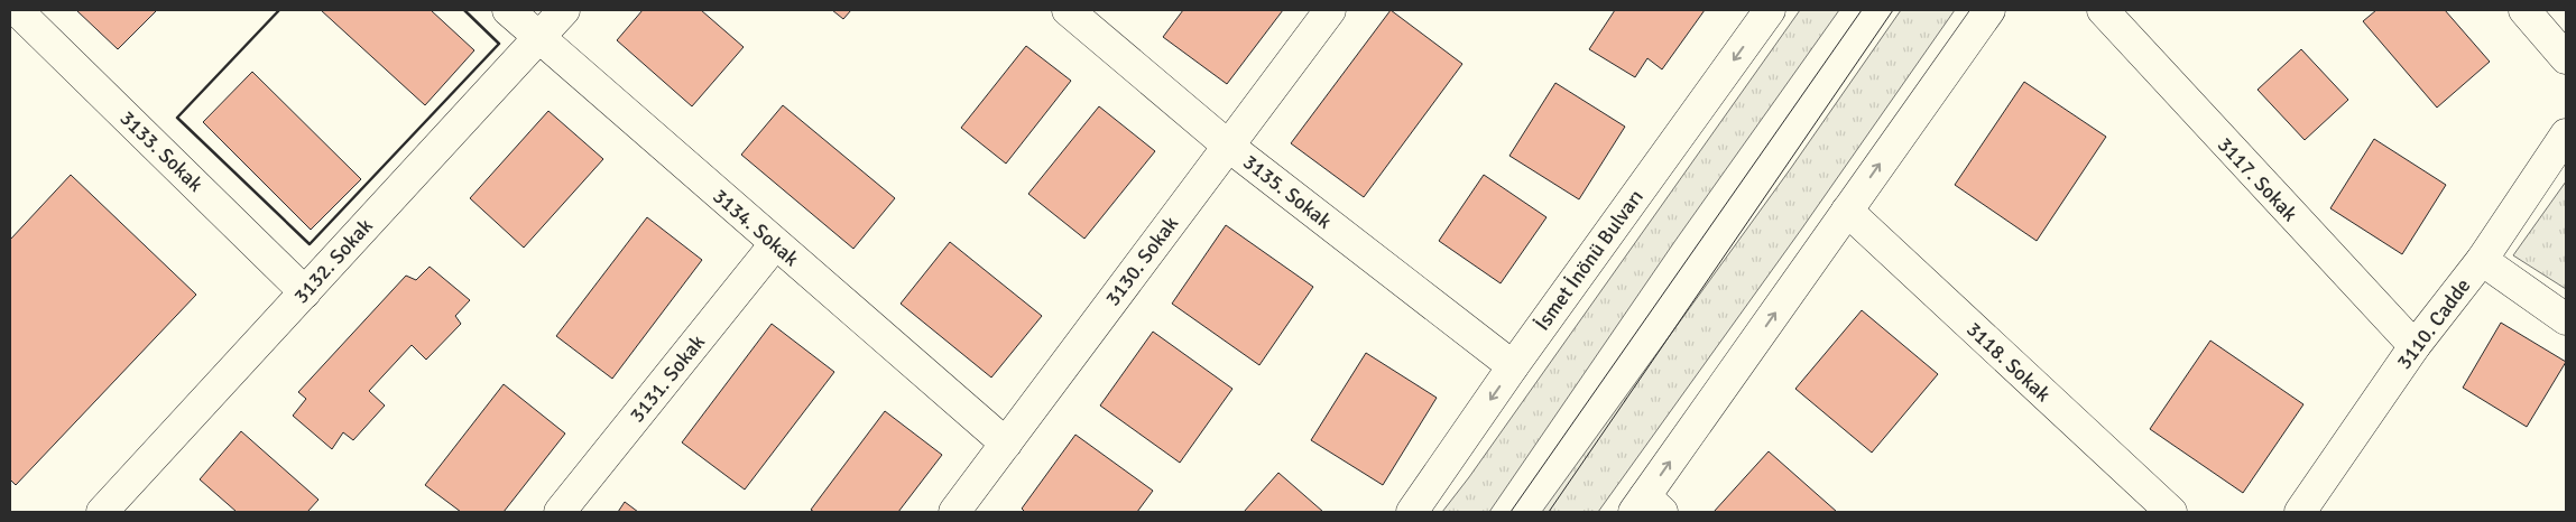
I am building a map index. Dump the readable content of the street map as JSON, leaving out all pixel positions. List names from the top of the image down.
{
  "streets": {
    "street": [
      "3133. Sokak",
      "3117. Sokak",
      "3135. Sokak",
      "3134. Sokak",
      "İsmet İnönü Bulvarı",
      "3132. Sokak",
      "3130. Sokak",
      "3110. Cadde",
      "3118. Sokak",
      "3131. Sokak"
    ]
  },
  "crossings": [
    ["3133. Sokak", "3132. Sokak"],
    ["3117. Sokak", "3110. Cadde"],
    ["3135. Sokak", "İsmet İnönü Bulvarı"],
    ["3135. Sokak", "3130. Sokak"],
    ["3134. Sokak", "3132. Sokak"],
    ["3134. Sokak", "3130. Sokak"],
    ["3134. Sokak", "3131. Sokak"]
  ]
}
